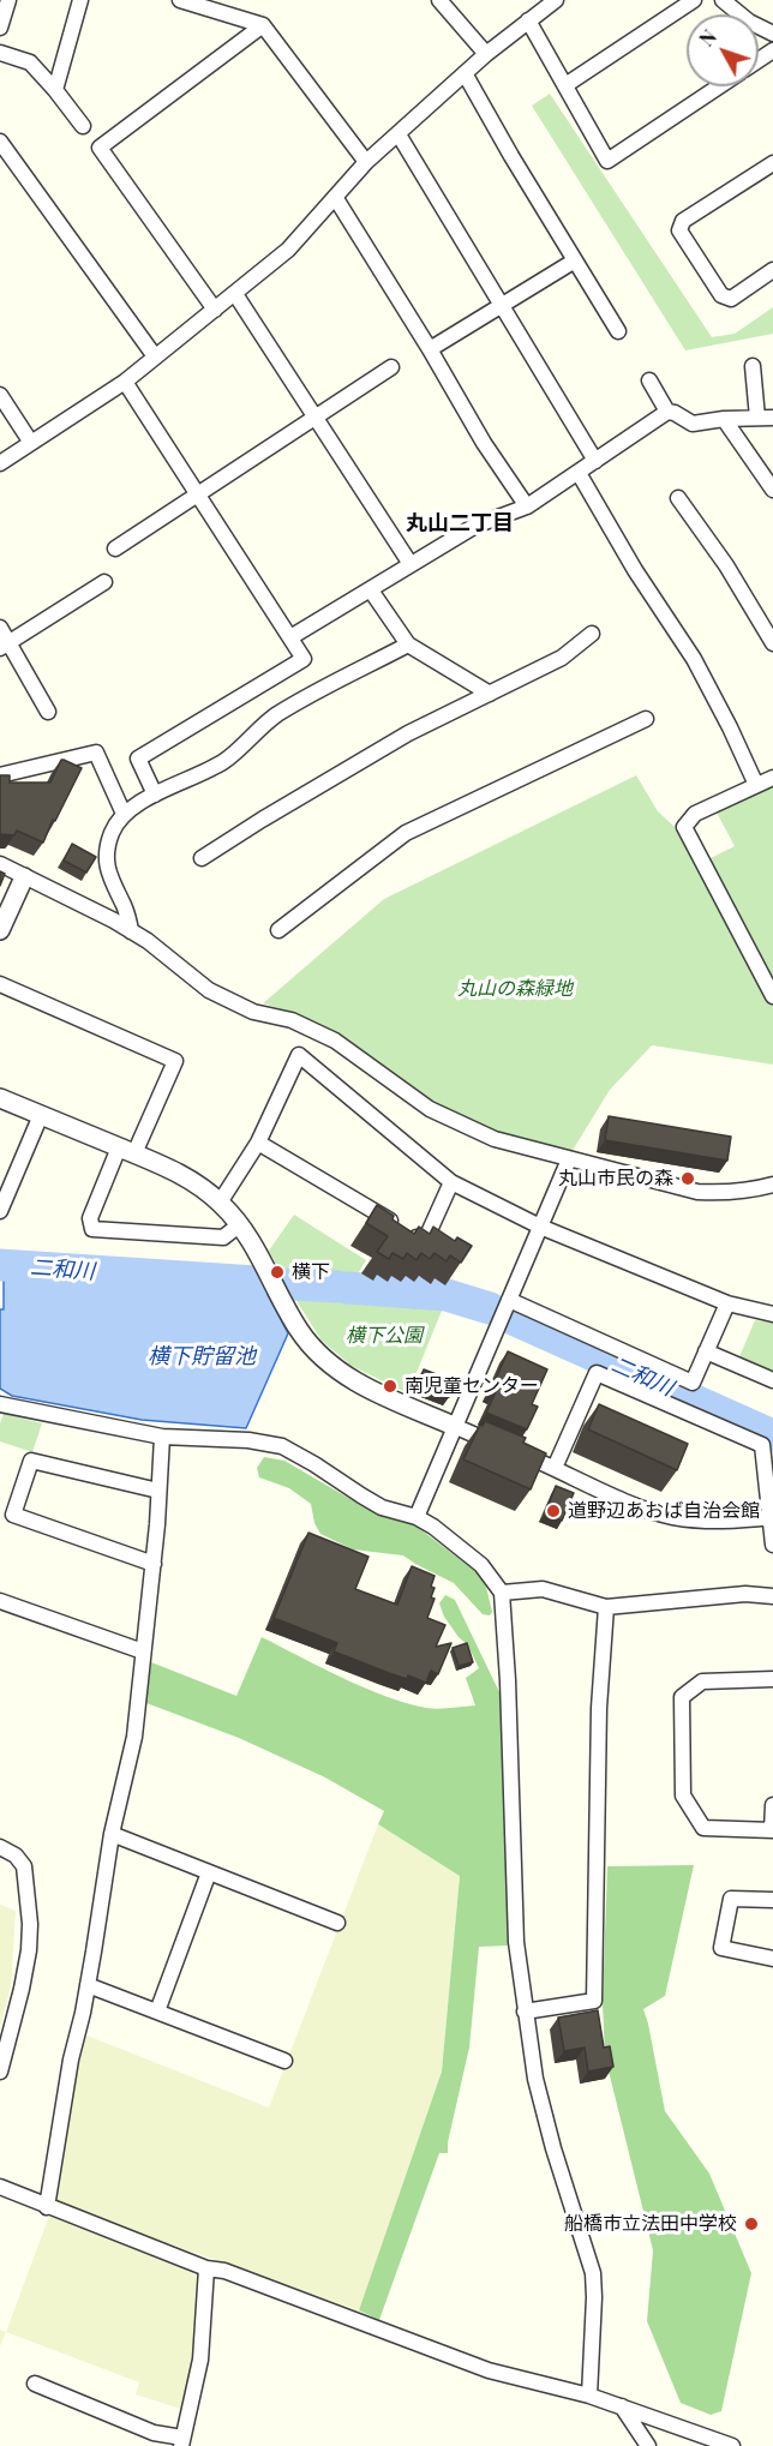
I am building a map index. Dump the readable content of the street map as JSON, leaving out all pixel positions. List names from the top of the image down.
{
  "districts": ["丸山二丁目"],
  "water": ["二和川", "横下貯留池"],
  "parks": ["丸山の森緑地", "横下公園"],
  "places": [
    "丸山市民の森",
    "横下",
    "南児童センター",
    "道野辺あおば自治会館",
    "船橋市立法田中学校"
  ],
  "north": "top left"
}
